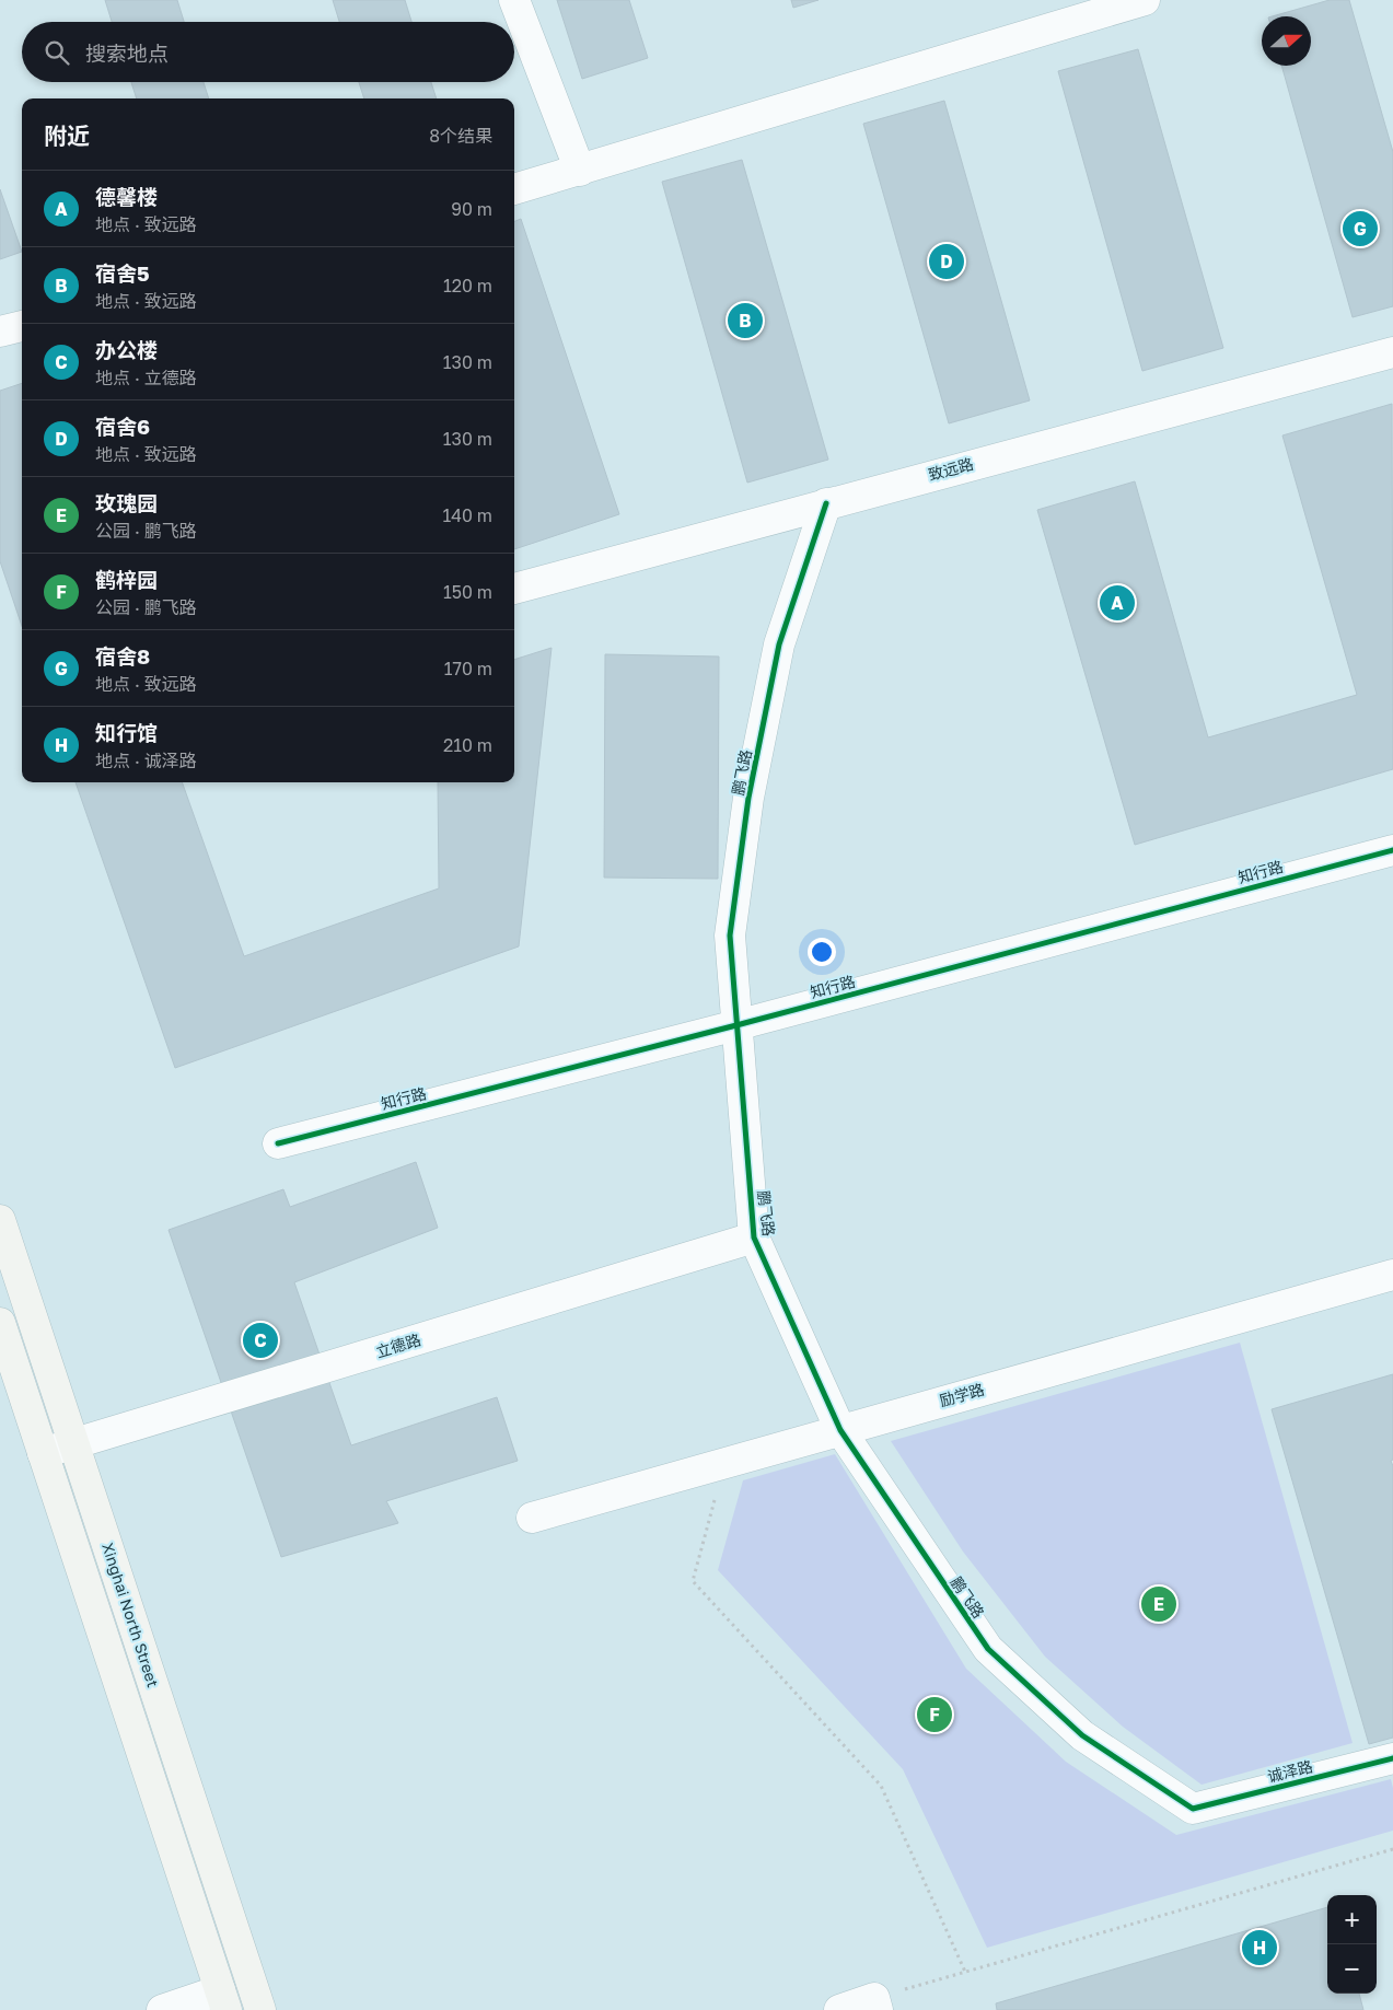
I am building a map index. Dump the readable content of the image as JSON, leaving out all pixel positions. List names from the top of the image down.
{
  "streets": {
    "main road": ["Xinghai North Street"],
    "street": [
      "致远路",
      "鹏飞路",
      "知行路",
      "立德路",
      "励学路",
      "诚泽路"
    ]
  },
  "crossings": [
    ["致远路", "鹏飞路"],
    ["鹏飞路", "知行路"],
    ["鹏飞路", "立德路"],
    ["鹏飞路", "励学路"],
    ["鹏飞路", "诚泽路"],
    ["立德路", "Xinghai North Street"]
  ],
  "north": "right",
  "page": {
    "search": "搜索地点",
    "heading": ["附近", "8个结果"],
    "list": [
      {
        "mark": "A",
        "name": "德馨楼",
        "note": "地点 · 致远路",
        "value": "90 m"
      },
      {
        "mark": "B",
        "name": "宿舍5",
        "note": "地点 · 致远路",
        "value": "120 m"
      },
      {
        "mark": "C",
        "name": "办公楼",
        "note": "地点 · 立德路",
        "value": "130 m"
      },
      {
        "mark": "D",
        "name": "宿舍6",
        "note": "地点 · 致远路",
        "value": "130 m"
      },
      {
        "mark": "E",
        "name": "玫瑰园",
        "note": "公园 · 鹏飞路",
        "value": "140 m"
      },
      {
        "mark": "F",
        "name": "鹤梓园",
        "note": "公园 · 鹏飞路",
        "value": "150 m"
      },
      {
        "mark": "G",
        "name": "宿舍8",
        "note": "地点 · 致远路",
        "value": "170 m"
      },
      {
        "mark": "H",
        "name": "知行馆",
        "note": "地点 · 诚泽路",
        "value": "210 m"
      }
    ],
    "pins": [
      "G",
      "D",
      "B",
      "A",
      "C",
      "E",
      "F",
      "H"
    ],
    "map_buttons": ["+", "−"]
  }
}
